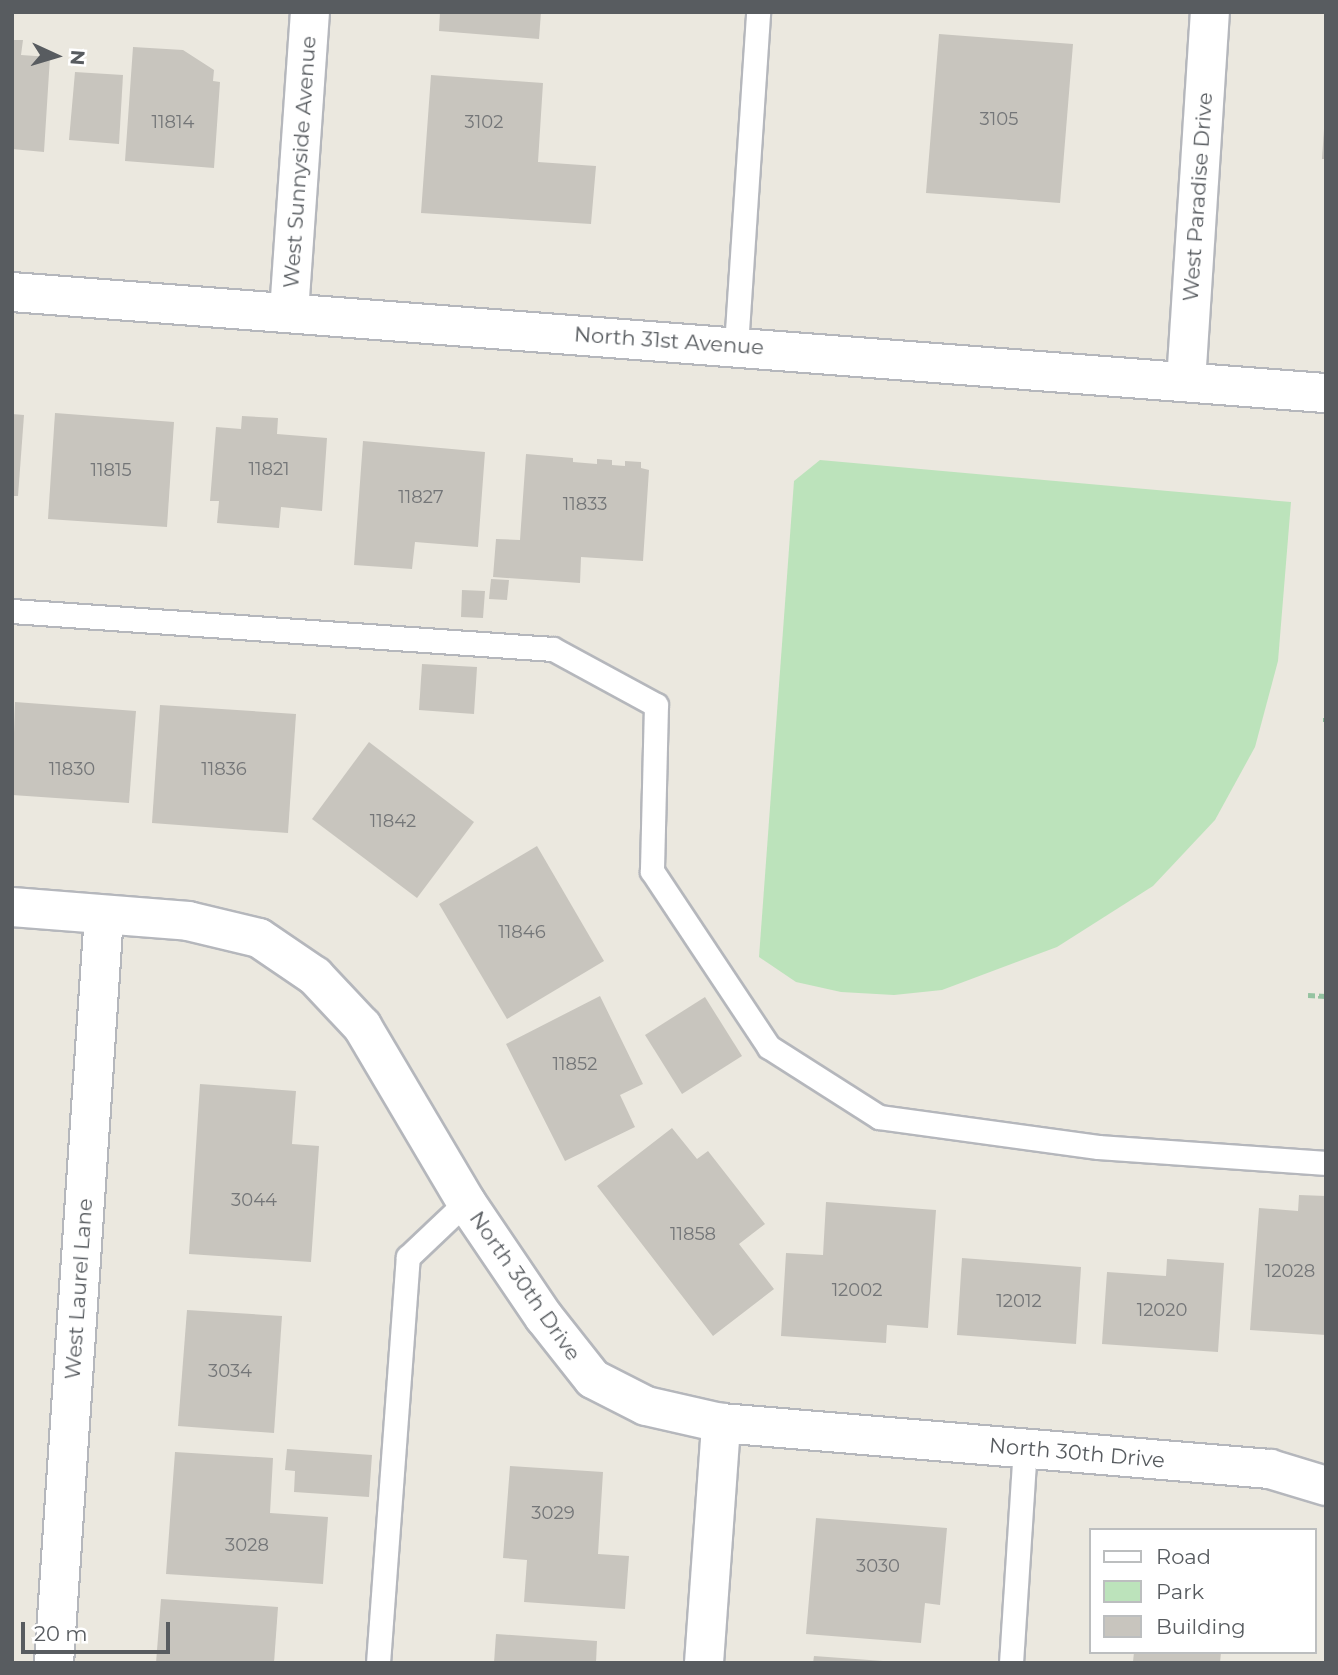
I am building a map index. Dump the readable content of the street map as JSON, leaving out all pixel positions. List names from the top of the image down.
{
  "streets": {
    "street": [
      "West Sunnyside Avenue",
      "West Paradise Drive",
      "North 31st Avenue",
      "North 30th Drive",
      "West Laurel Lane"
    ]
  },
  "crossings": [
    ["West Sunnyside Avenue", "North 31st Avenue"],
    ["West Paradise Drive", "North 31st Avenue"],
    ["North 30th Drive", "West Laurel Lane"]
  ],
  "house_numbers": [
    "3105",
    "11814",
    "3102",
    "11821",
    "11815",
    "11827",
    "11833",
    "11830",
    "11836",
    "11842",
    "11846",
    "11852",
    "3044",
    "11858",
    "12028",
    "12002",
    "12012",
    "12020",
    "3034",
    "3029",
    "3028",
    "3030"
  ],
  "legend": ["Road", "Park", "Building"],
  "scale_bar": "20 m",
  "north": "right"
}
